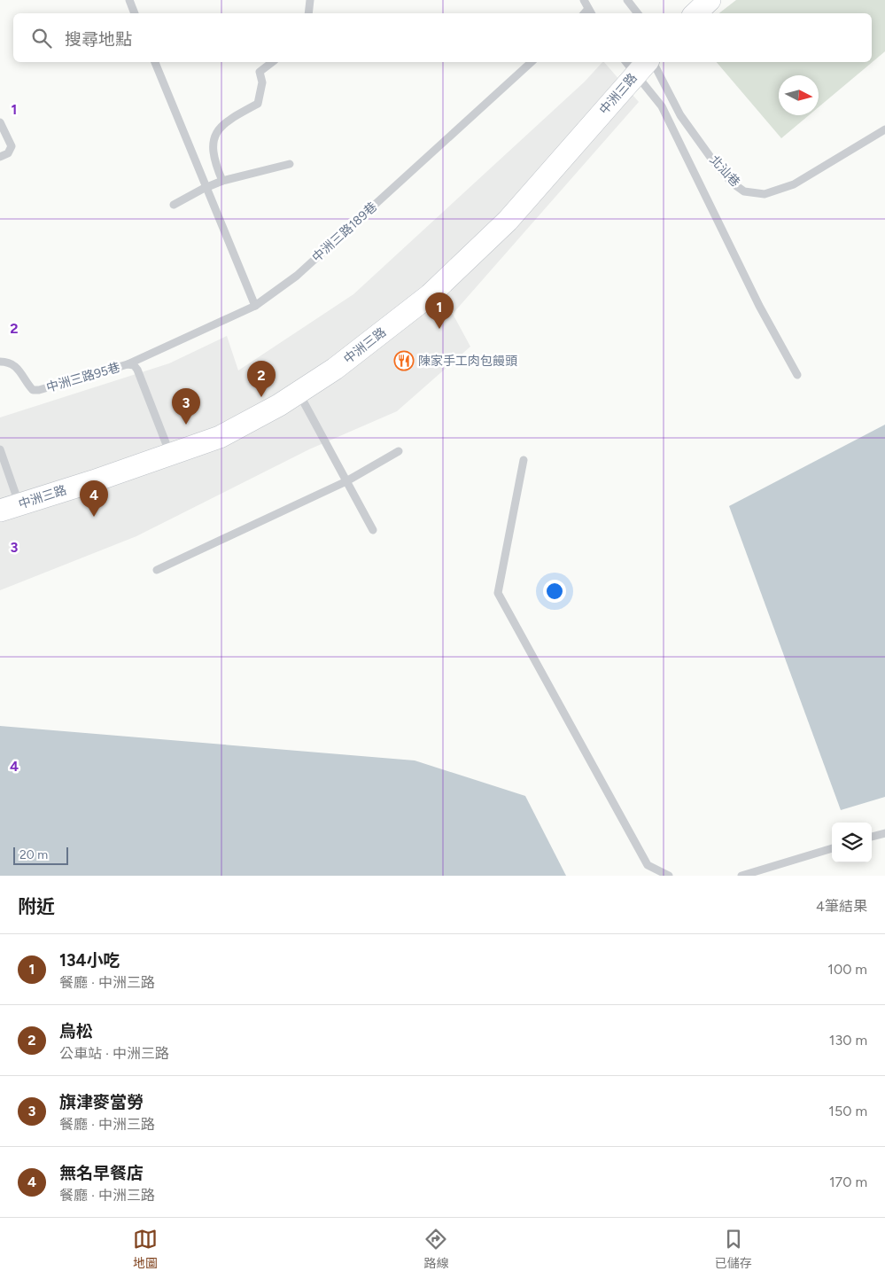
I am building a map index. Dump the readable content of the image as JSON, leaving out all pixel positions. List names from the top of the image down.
{
  "streets": {
    "street": ["中洲三路"],
    "lane": ["北汕巷", "中洲三路189巷", "中洲三路95巷"]
  },
  "crossings": [
    ["中洲三路189巷", "中洲三路95巷"]
  ],
  "places": {
    "restaurant": ["陳家手工肉包饅頭"]
  },
  "scale_bar": "20 m",
  "north": "right",
  "page": {
    "search": "搜尋地點",
    "pins": [
      "1",
      "2",
      "3",
      "4"
    ],
    "scale": "20 m",
    "heading": ["附近", "4筆結果"],
    "list": [
      {
        "mark": "1",
        "name": "134小吃",
        "note": "餐廳 · 中洲三路",
        "value": "100 m"
      },
      {
        "mark": "2",
        "name": "烏松",
        "note": "公車站 · 中洲三路",
        "value": "130 m"
      },
      {
        "mark": "3",
        "name": "旗津麥當勞",
        "note": "餐廳 · 中洲三路",
        "value": "150 m"
      },
      {
        "mark": "4",
        "name": "無名早餐店",
        "note": "餐廳 · 中洲三路",
        "value": "170 m"
      }
    ],
    "nav": ["地圖", "路線", "已儲存"]
  },
  "grid": {
    "rows": [
      "1",
      "2",
      "3",
      "4"
    ]
  }
}
